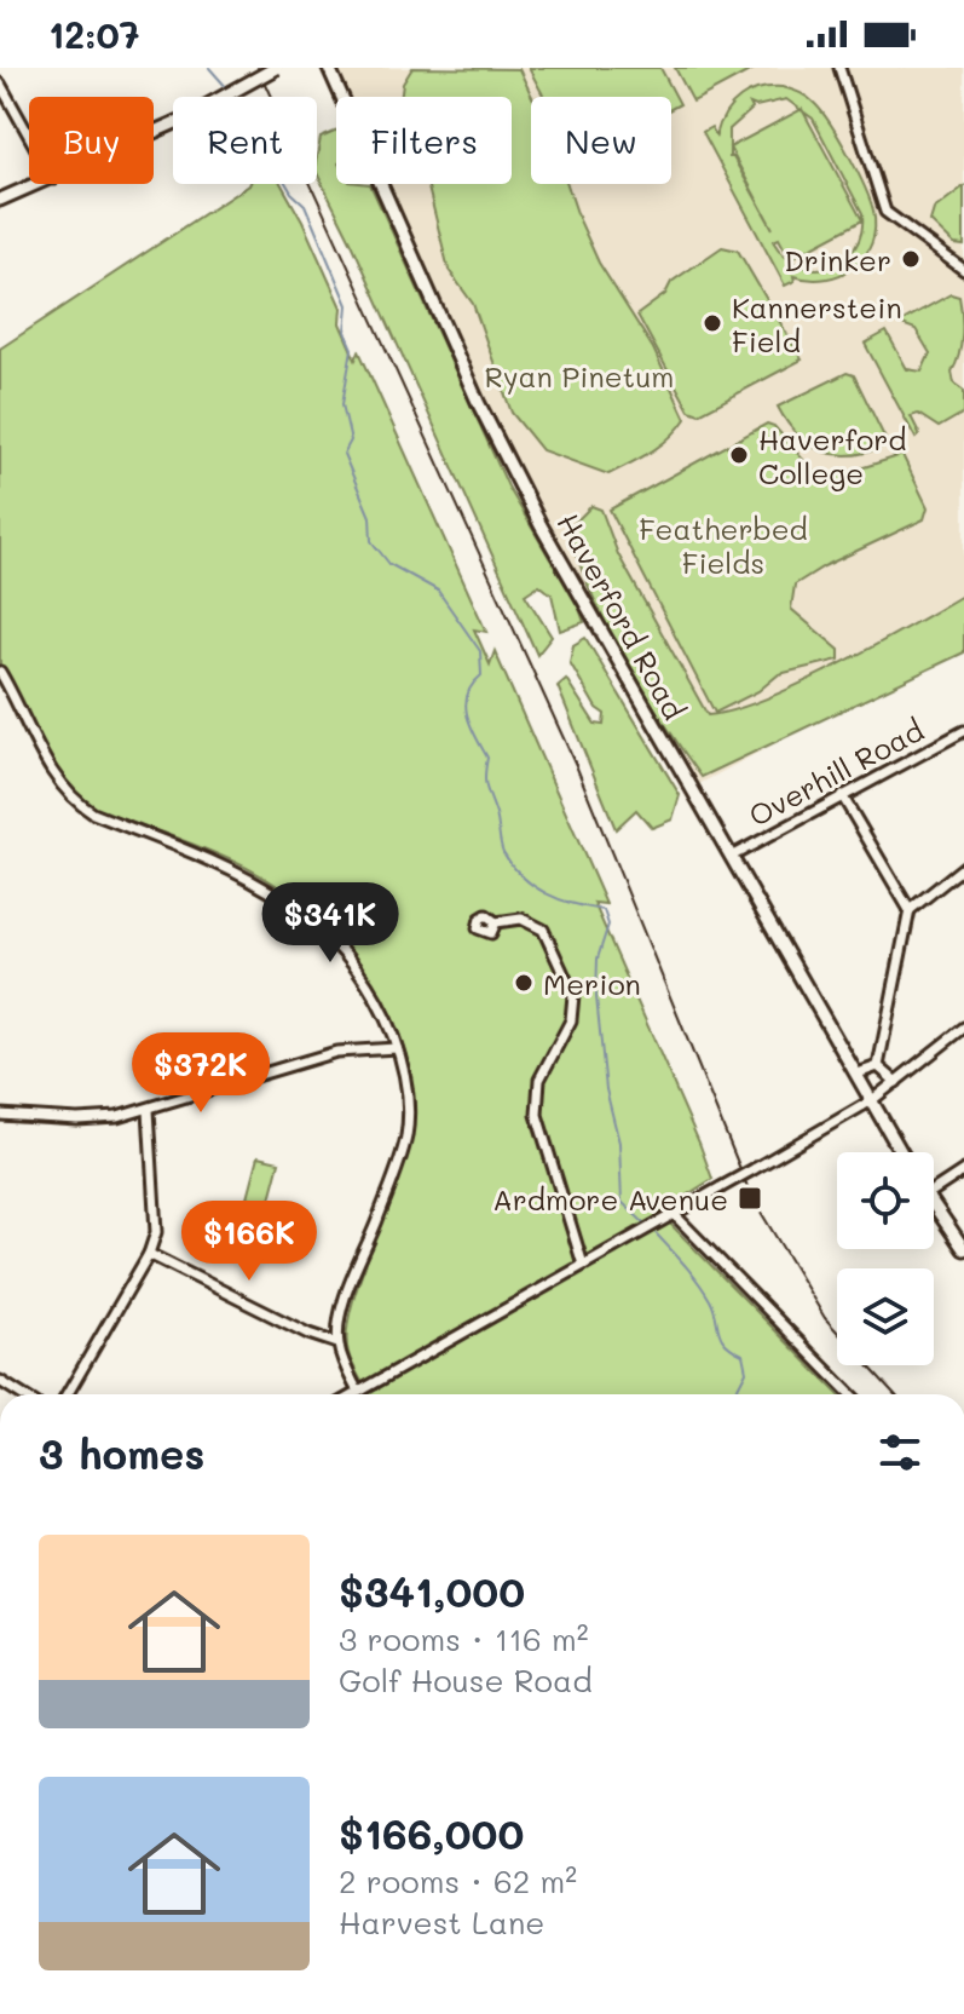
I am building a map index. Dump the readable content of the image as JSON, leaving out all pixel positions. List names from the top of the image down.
{
  "streets": {
    "main road": ["Haverford Road"],
    "street": ["Overhill Road"]
  },
  "crossings": [
    ["Haverford Road", "Overhill Road"]
  ],
  "parks": ["Ryan Pinetum", "Featherbed Fields"],
  "places": {
    "other": [
      "Drinker",
      "Kannerstein Field",
      "Haverford College",
      "Merion"
    ],
    "transit": ["Ardmore Avenue"]
  },
  "page": {
    "status": "12:07",
    "chip": [
      "Buy",
      "Rent",
      "Filters",
      "New"
    ],
    "price": ["$341K", "$372K", "$166K"],
    "heading": "3 homes",
    "list": [
      {
        "name": "$341,000",
        "note": "3 rooms · 116 m² · Golf House Road"
      },
      {
        "name": "$166,000",
        "note": "2 rooms · 62 m² · Harvest Lane"
      }
    ]
  }
}
